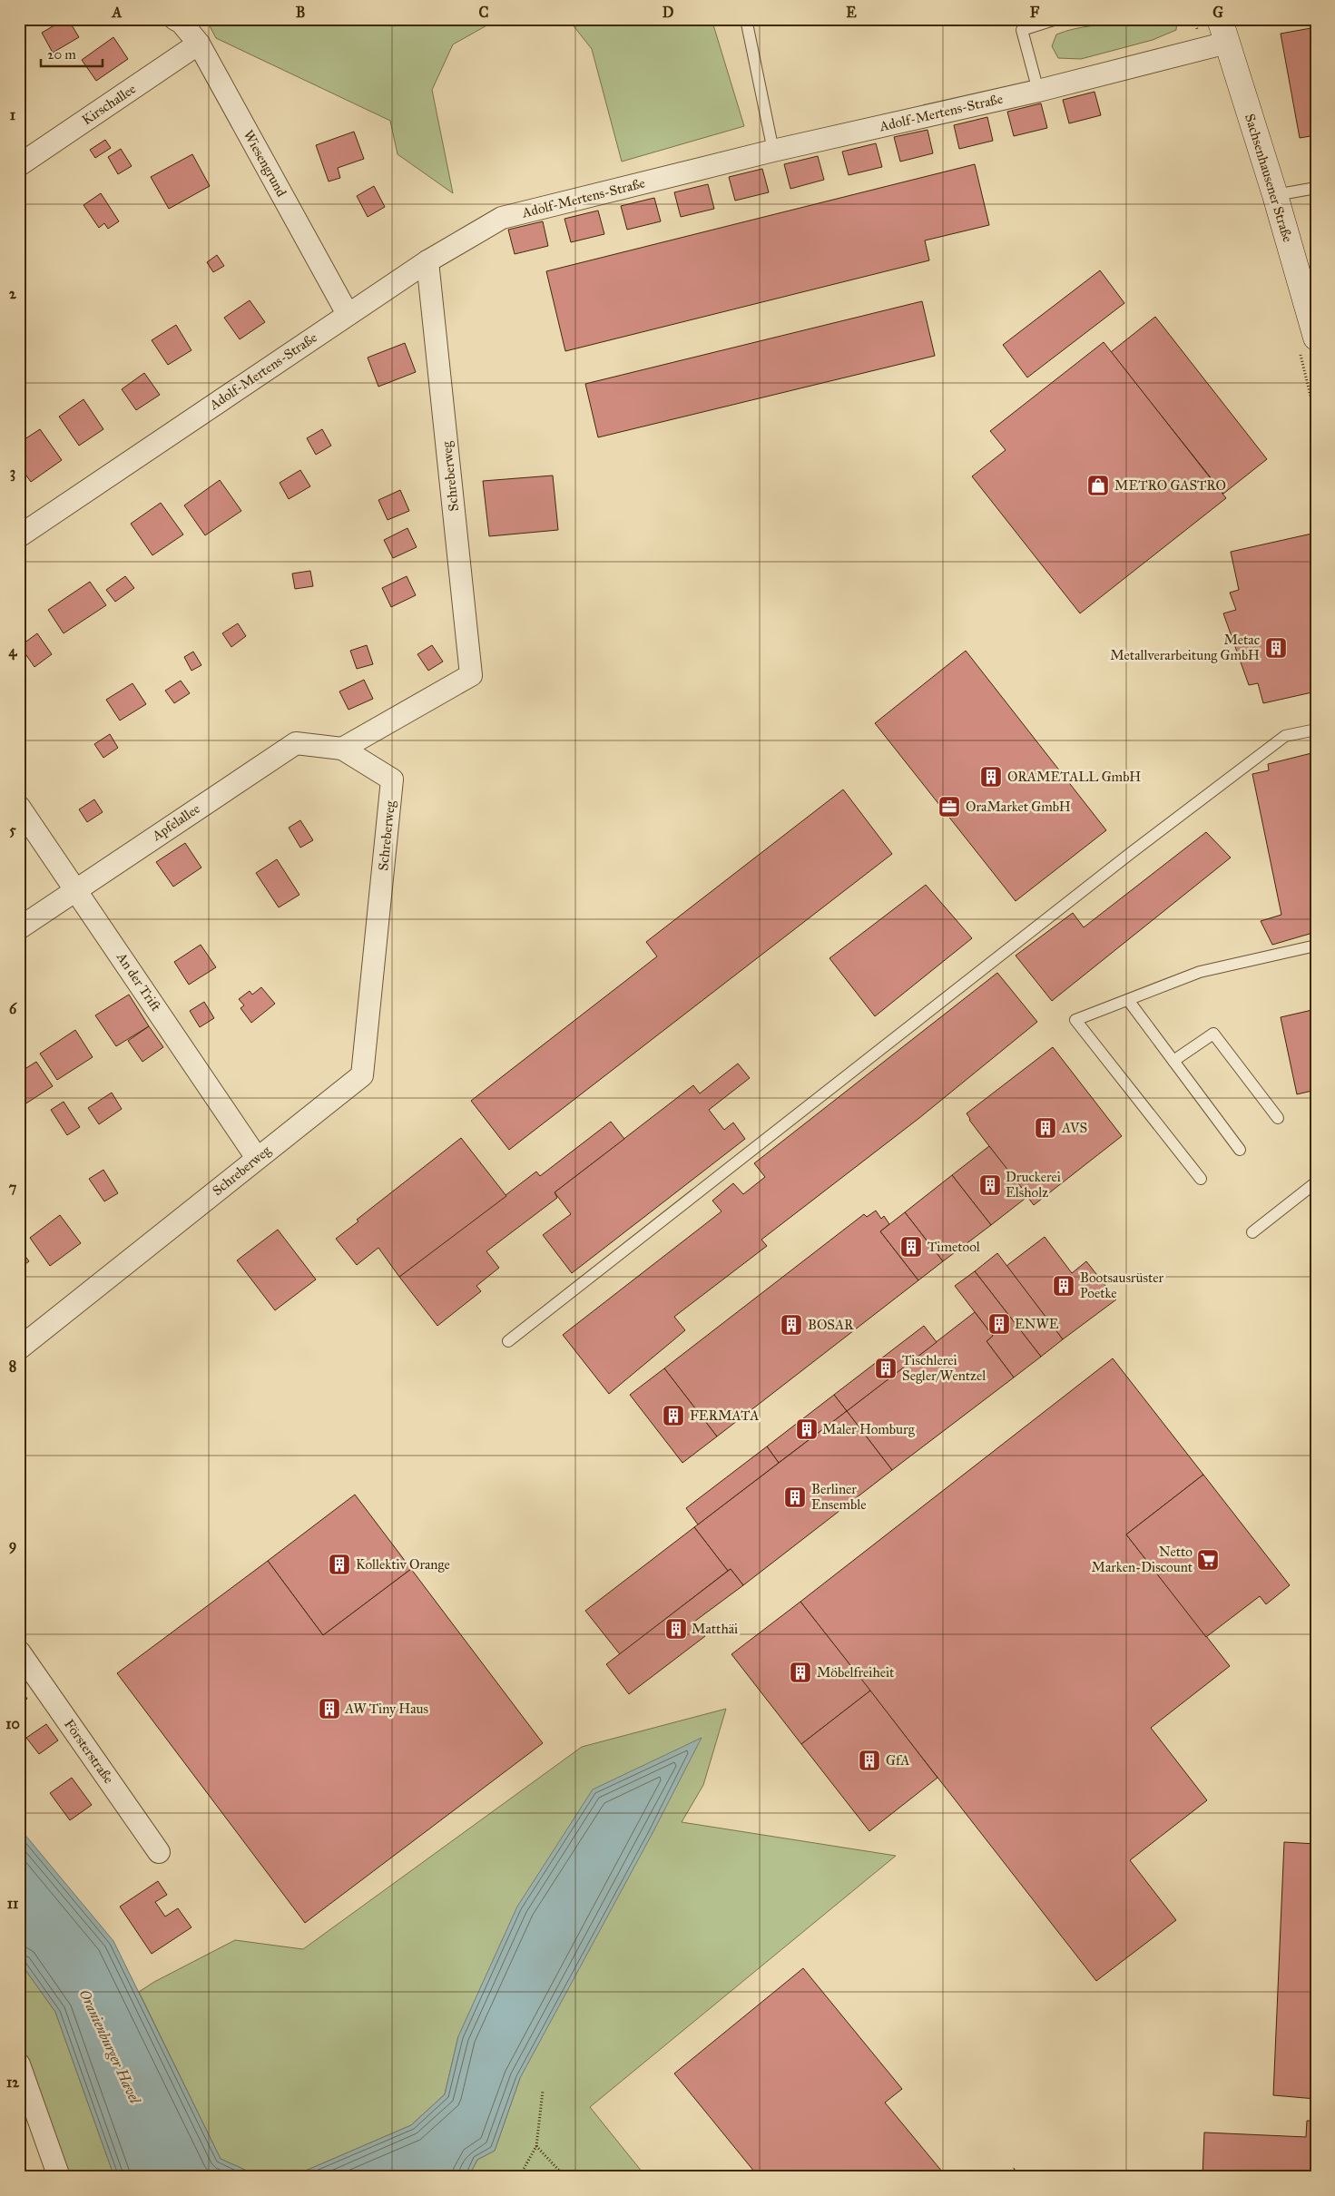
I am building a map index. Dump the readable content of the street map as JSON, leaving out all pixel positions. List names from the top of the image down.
{
  "streets": {
    "main road": ["Sachsenhausener Straße"],
    "street": [
      "Kirschallee",
      "Adolf-Mertens-Straße",
      "Wiesengrund",
      "Schreberweg",
      "Apfelallee",
      "An der Trift",
      "Försterstraße"
    ]
  },
  "crossings": [
    ["Kirschallee", "Wiesengrund"],
    ["Adolf-Mertens-Straße", "Wiesengrund"],
    ["Adolf-Mertens-Straße", "Sachsenhausener Straße"],
    ["Adolf-Mertens-Straße", "Schreberweg"],
    ["Schreberweg", "Apfelallee"],
    ["Schreberweg", "An der Trift"],
    ["Apfelallee", "An der Trift"]
  ],
  "water": ["Oranienburger Havel"],
  "places": {
    "shop": ["METRO GASTRO"],
    "building": [
      "Metac Metallverarbeitung GmbH",
      "ORAMETALL GmbH",
      "AVS",
      "Druckerei Elsholz",
      "Timetool",
      "Bootsausrüster Poetke",
      "ENWE",
      "BOSAR",
      "Tischlerei Segler/Wentzel",
      "FERMATA",
      "Maler Homburg",
      "Berliner Ensemble",
      "Kollektiv Orange",
      "Matthäi",
      "Möbelfreiheit",
      "AW Tiny Haus",
      "GfA"
    ],
    "office": ["OraMarket GmbH"],
    "supermarket": ["Netto Marken-Discount"]
  },
  "scale_bar": "20 m",
  "grid": {
    "columns": [
      "A",
      "B",
      "C",
      "D",
      "E",
      "F",
      "G"
    ],
    "rows": [
      "1",
      "2",
      "3",
      "4",
      "5",
      "6",
      "7",
      "8",
      "9",
      "10",
      "11",
      "12"
    ]
  }
}
